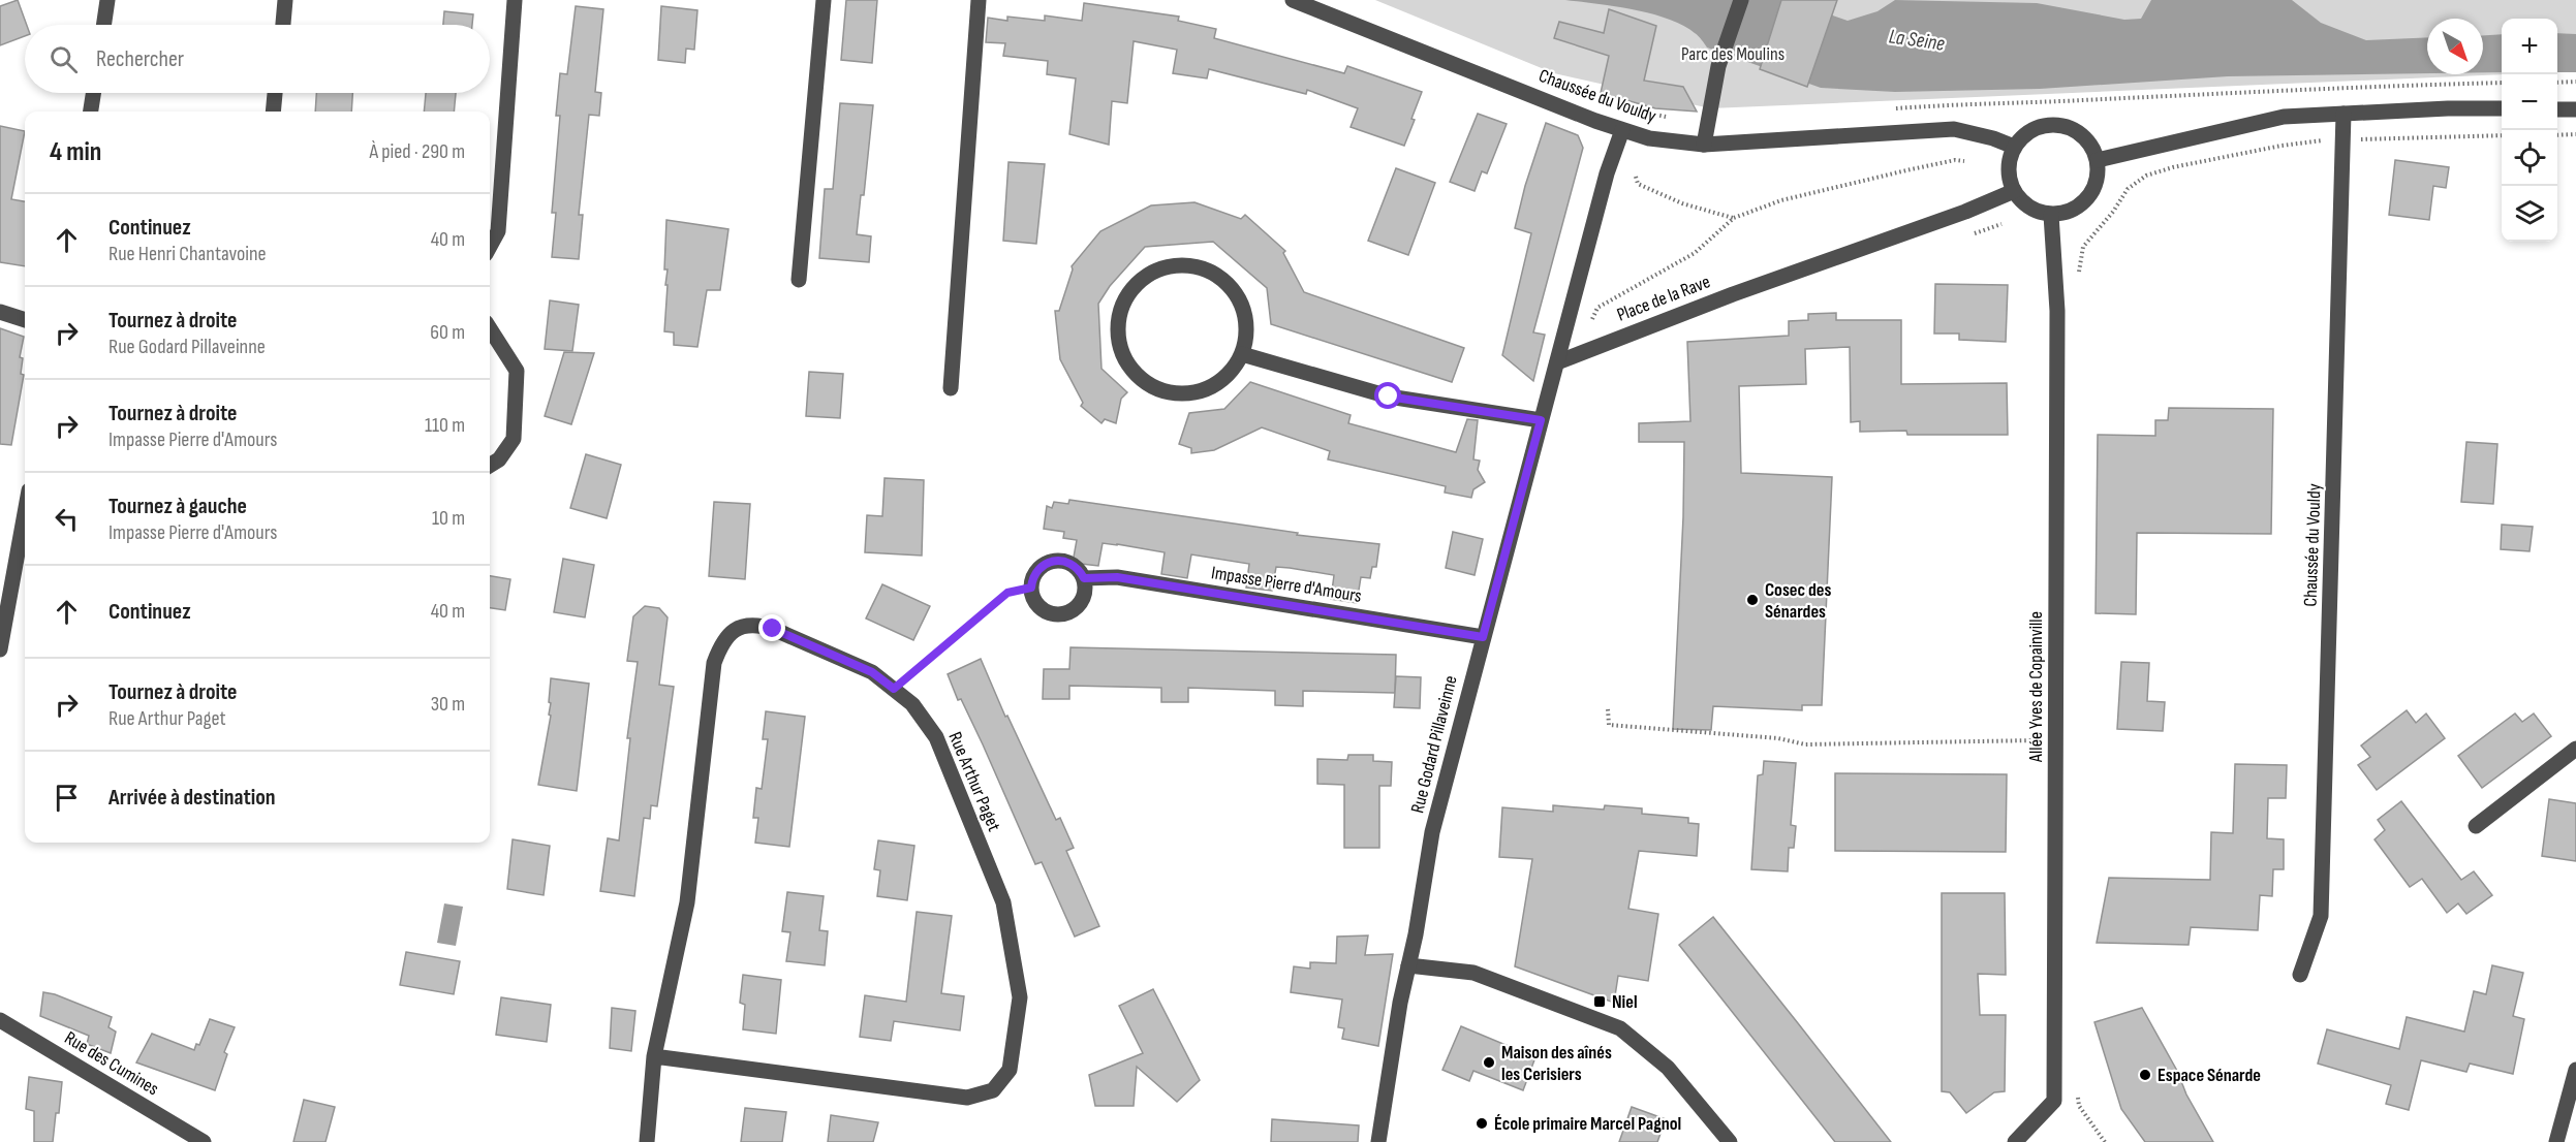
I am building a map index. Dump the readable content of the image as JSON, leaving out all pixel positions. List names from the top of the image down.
{
  "streets": {
    "street": [
      "Chaussée du Vouldy",
      "Place de la Rave",
      "Impasse Pierre d'Amours",
      "Allée Yves de Copainville",
      "Rue Godard Pillaveinne",
      "Rue Arthur Paget",
      "Rue des Cumines"
    ]
  },
  "crossings": [
    ["Chaussée du Vouldy", "Place de la Rave"],
    ["Chaussée du Vouldy", "Allée Yves de Copainville"],
    ["Place de la Rave", "Allée Yves de Copainville"],
    ["Place de la Rave", "Rue Godard Pillaveinne"],
    ["Impasse Pierre d'Amours", "Rue Godard Pillaveinne"]
  ],
  "water": ["La Seine"],
  "parks": ["Parc des Moulins"],
  "places": {
    "other": [
      "Cosec des Sénardes",
      "Maison des aînés les Cerisiers",
      "Espace Sénarde",
      "École primaire Marcel Pagnol"
    ],
    "transit": ["Niel"]
  },
  "north": "bottom right",
  "page": {
    "map_buttons": ["+", "−"],
    "search": "Rechercher",
    "heading": ["4 min", "À pied · 290 m"],
    "list": [
      ["Continuez", "Rue Henri Chantavoine", "40 m"],
      ["Tournez à droite", "Rue Godard Pillaveinne", "60 m"],
      ["Tournez à droite", "Impasse Pierre d'Amours", "110 m"],
      ["Tournez à gauche", "Impasse Pierre d'Amours", "10 m"],
      ["Continuez", "40 m"],
      ["Tournez à droite", "Rue Arthur Paget", "30 m"],
      "Arrivée à destination"
    ]
  }
}
